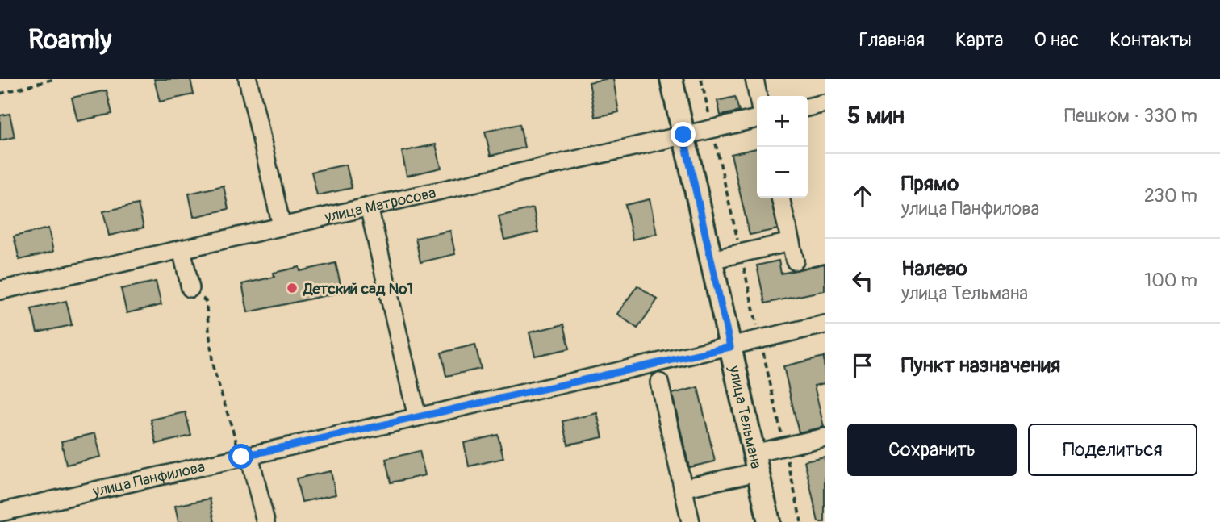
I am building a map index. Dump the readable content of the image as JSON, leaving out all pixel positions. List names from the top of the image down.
{
  "streets": {
    "main road": ["улица Тельмана"],
    "street": ["улица Матросова", "улица Панфилова"]
  },
  "crossings": [
    ["улица Матросова", "улица Тельмана"],
    ["улица Тельмана", "улица Панфилова"]
  ],
  "places": ["Детский сад №1"],
  "page": {
    "header": "Roamly",
    "nav": [
      "Главная",
      "Карта",
      "О нас",
      "Контакты"
    ],
    "heading": ["5 мин", "Пешком · 330 m"],
    "map_buttons": ["+", "−"],
    "list": [
      ["Прямо", "улица Панфилова", "230 m"],
      ["Налево", "улица Тельмана", "100 m"],
      "Пункт назначения"
    ],
    "buttons": ["Сохранить", "Поделиться"]
  }
}
